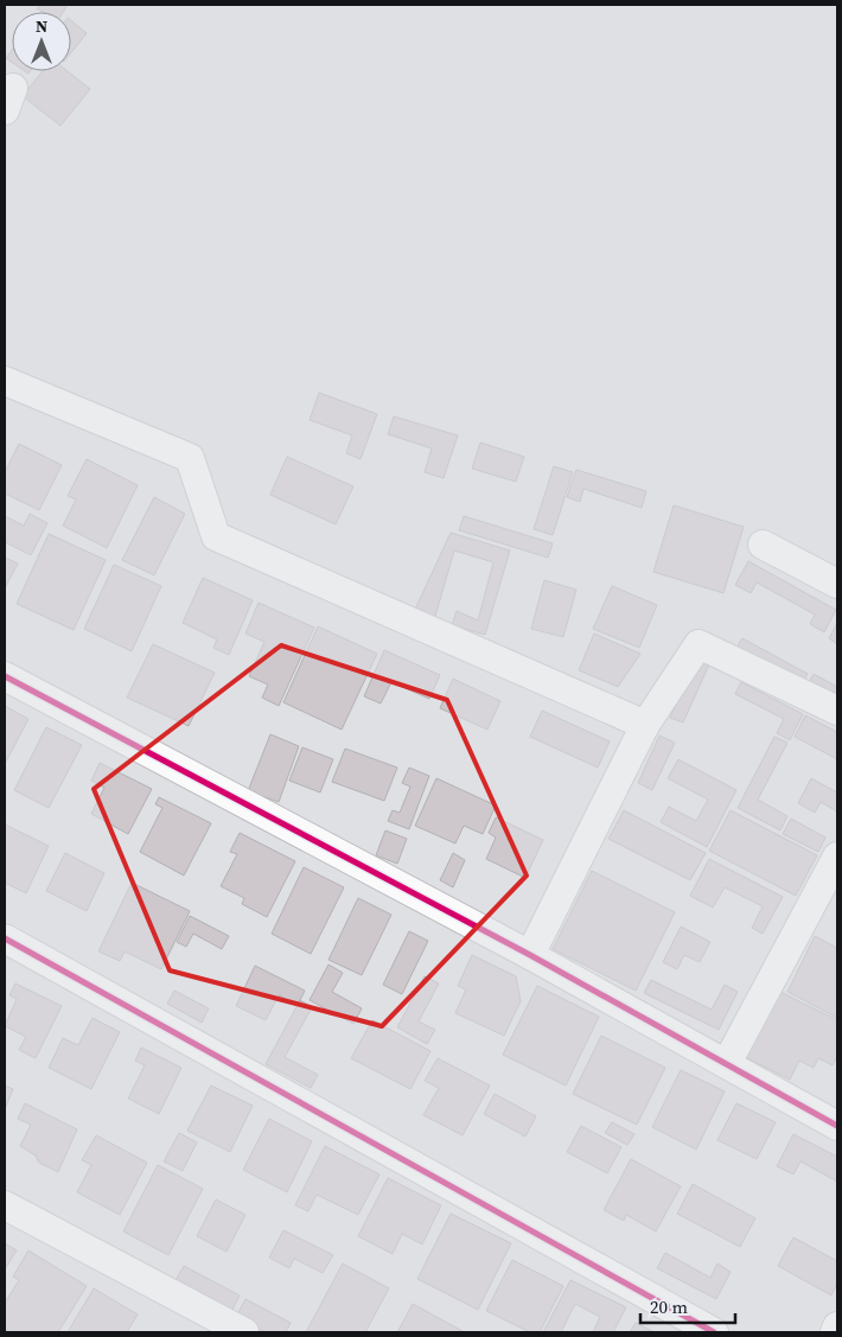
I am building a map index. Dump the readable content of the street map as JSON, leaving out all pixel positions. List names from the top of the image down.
{
  "scale_bar": "20 m",
  "north": "top"
}
